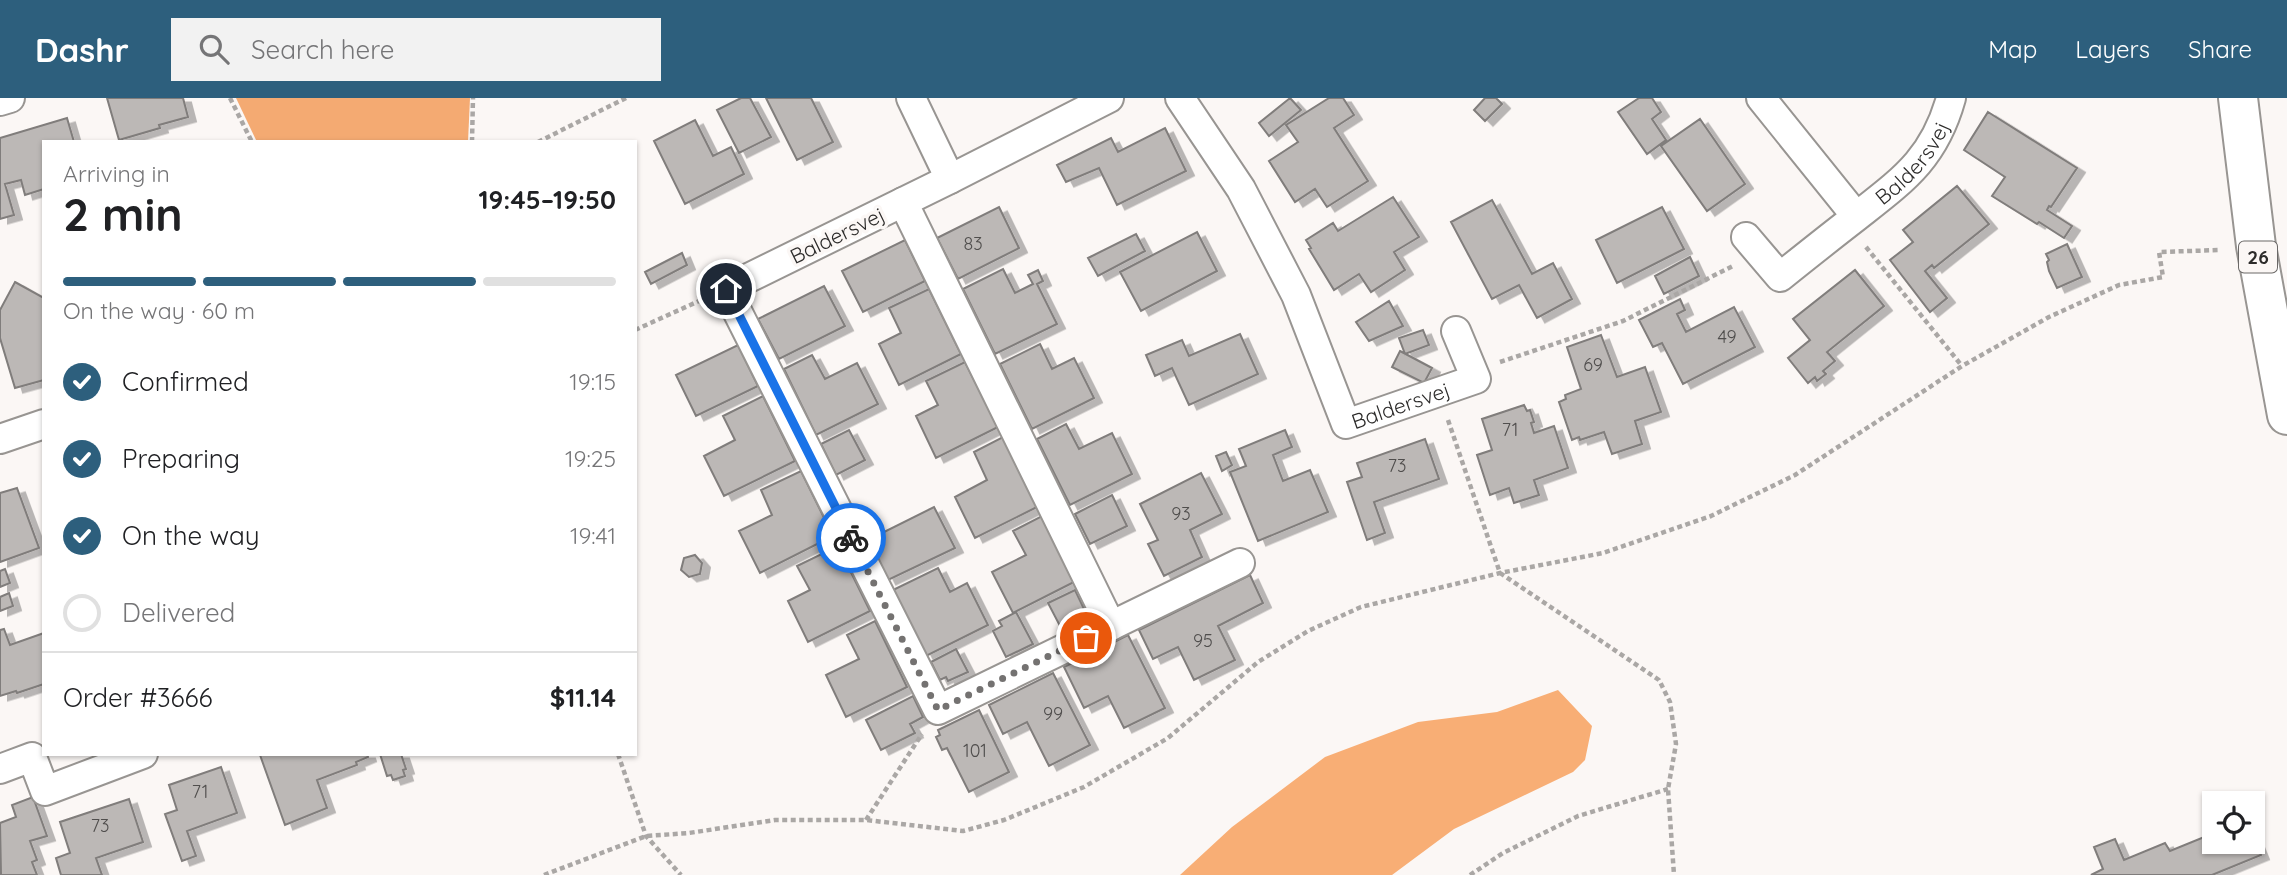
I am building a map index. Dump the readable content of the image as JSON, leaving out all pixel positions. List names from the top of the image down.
{
  "streets": {
    "main road": ["26"],
    "street": ["Baldersvej"]
  },
  "house_numbers": [
    "83",
    "49",
    "69",
    "71",
    "73",
    "93",
    "95",
    "99",
    "101",
    "71",
    "73"
  ],
  "page": {
    "header": "Dashr",
    "search": "Search here",
    "nav": ["Map", "Layers", "Share"],
    "heading": ["2 min", "Arriving in", "19:45–19:50"],
    "panel": ["Order #3666", "$11.14"],
    "bar": "On the way · 60 m",
    "list": [
      ["Confirmed", "19:15"],
      ["Preparing", "19:25"],
      ["On the way", "19:41"],
      "Delivered"
    ]
  }
}
